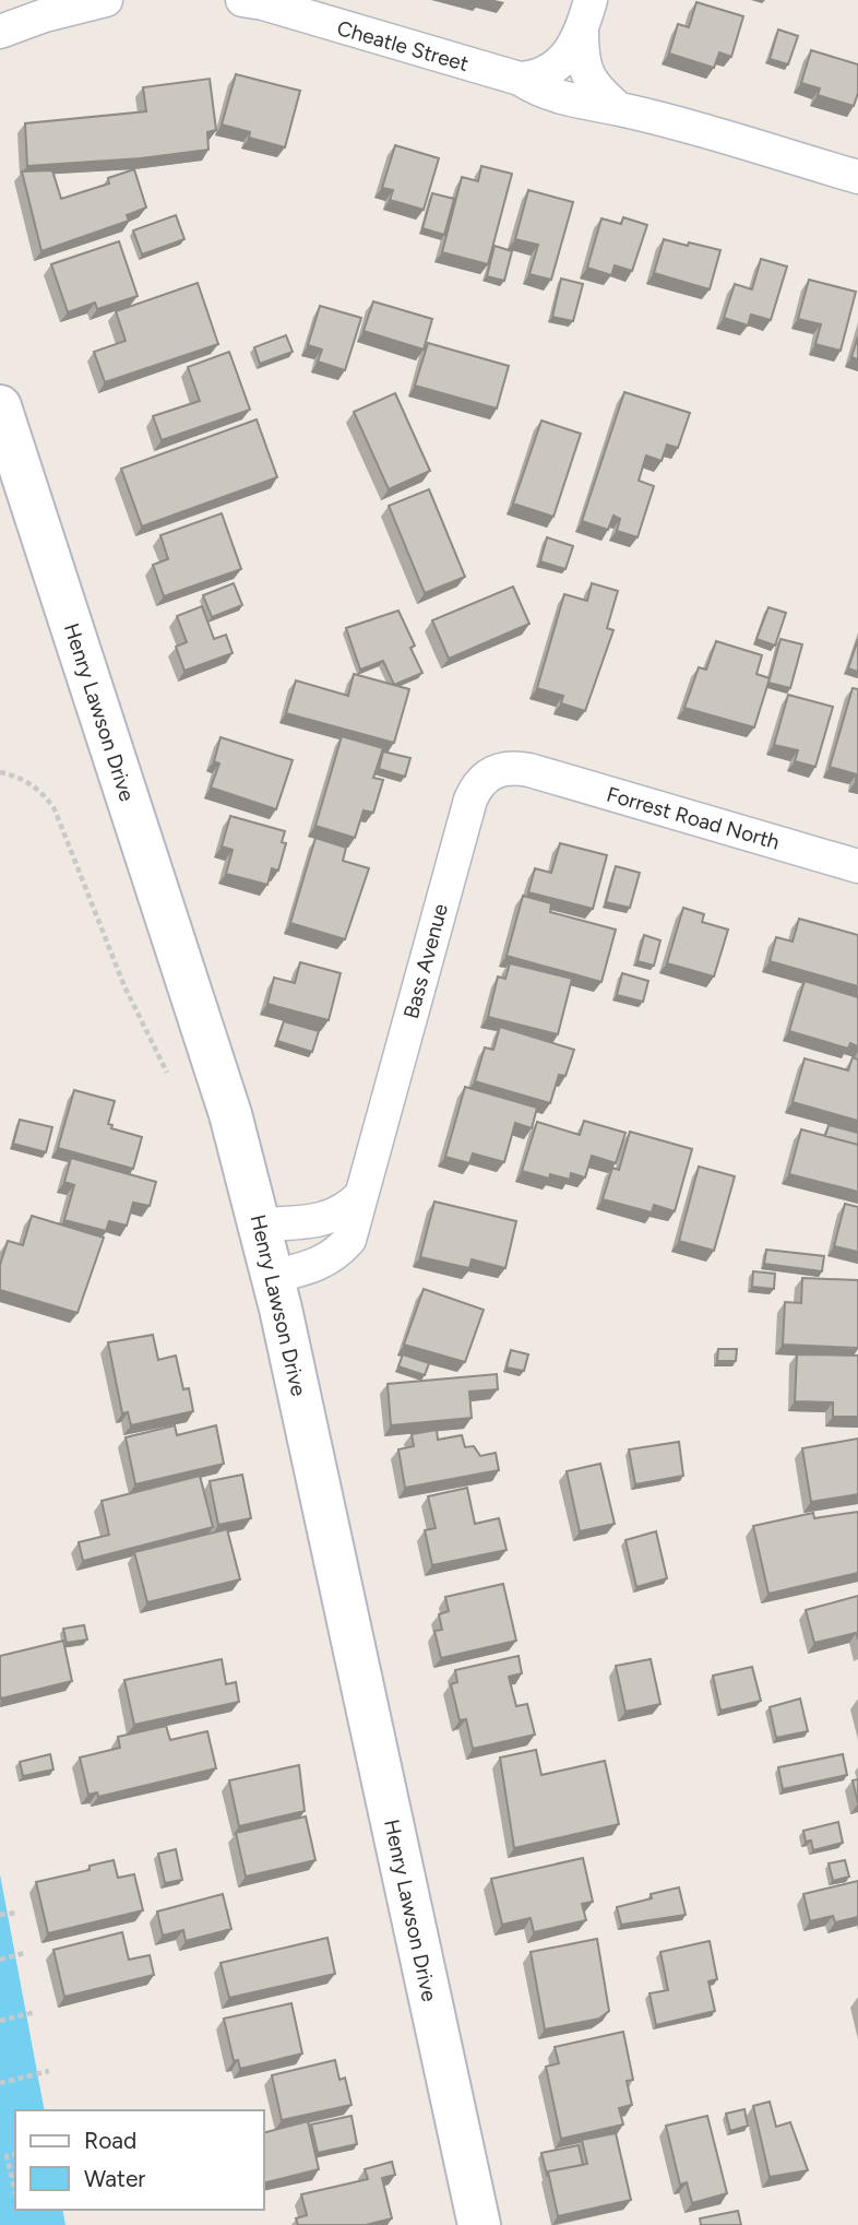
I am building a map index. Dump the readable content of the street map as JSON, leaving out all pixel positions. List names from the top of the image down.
{
  "streets": {
    "main road": ["Henry Lawson Drive"],
    "street": ["Cheatle Street", "Forrest Road North", "Bass Avenue"]
  },
  "crossings": [
    ["Henry Lawson Drive", "Bass Avenue"],
    ["Forrest Road North", "Bass Avenue"]
  ],
  "legend": ["Road", "Water"]
}
